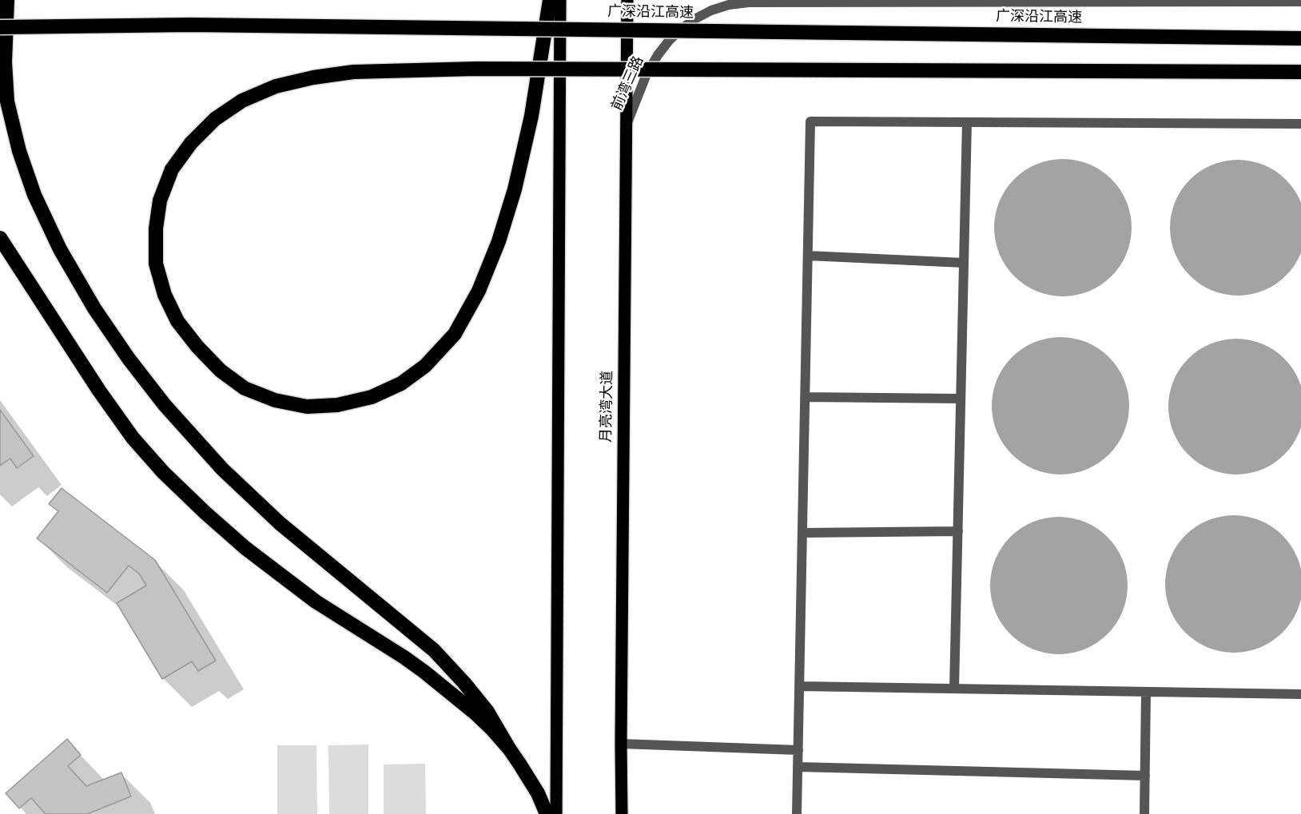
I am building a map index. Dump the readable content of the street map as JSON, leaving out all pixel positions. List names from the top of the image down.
{
  "streets": {
    "highway": ["广深沿江高速"],
    "main road": ["月亮湾大道"],
    "street": ["前湾三路"]
  },
  "crossings": [
    ["前湾三路", "月亮湾大道"]
  ]
}
